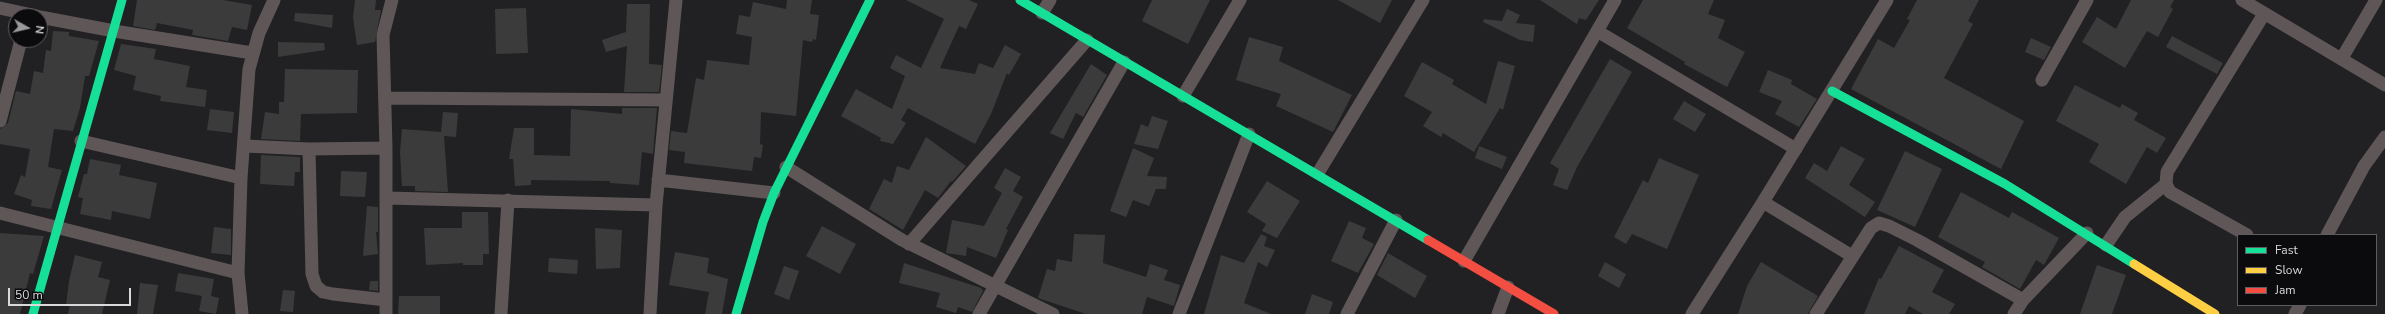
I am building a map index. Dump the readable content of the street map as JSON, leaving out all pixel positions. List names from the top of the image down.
{
  "legend": ["Fast", "Slow", "Jam"],
  "scale_bar": "50 m",
  "north": "right"
}
